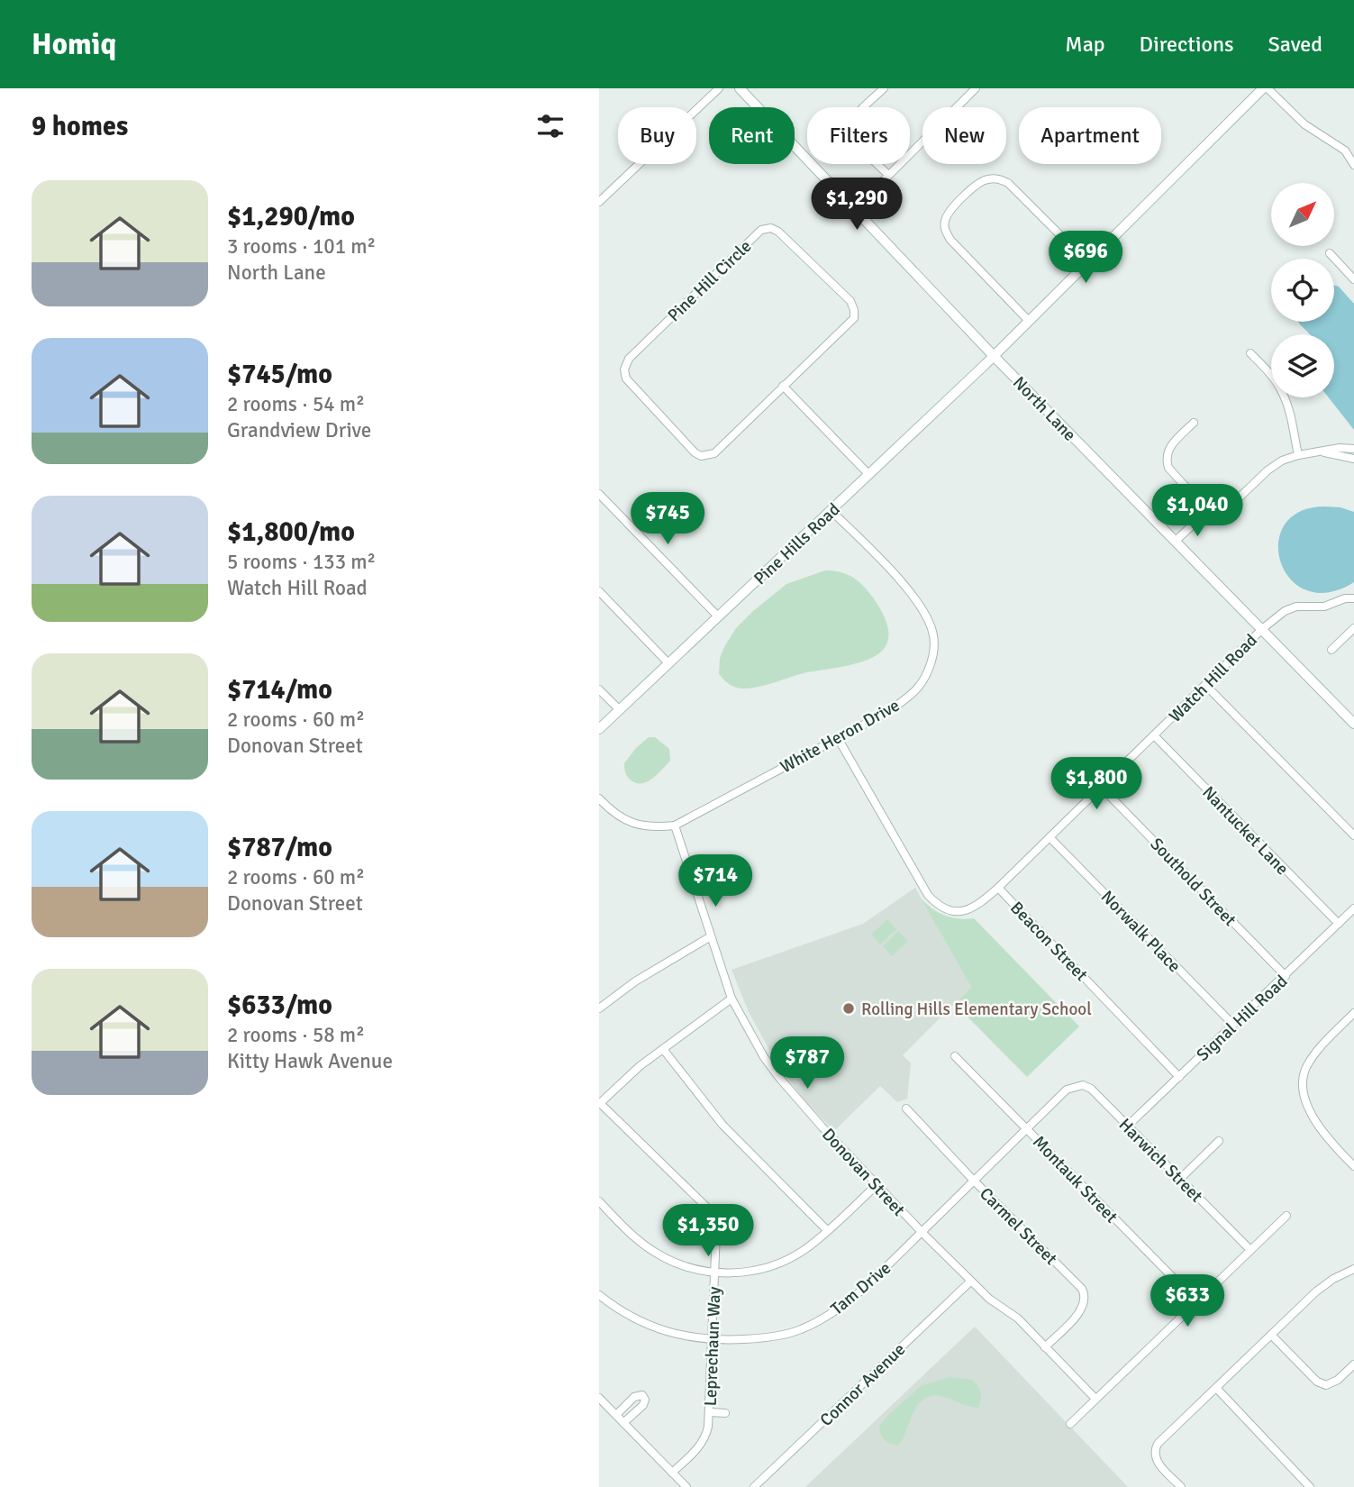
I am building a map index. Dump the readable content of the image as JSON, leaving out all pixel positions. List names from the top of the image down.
{
  "streets": {
    "main road": ["North Lane", "Pine Hills Road"],
    "street": [
      "Pine Hill Circle",
      "Watch Hill Road",
      "White Heron Drive",
      "Nantucket Lane",
      "Southold Street",
      "Norwalk Place",
      "Beacon Street",
      "Signal Hill Road",
      "Harwich Street",
      "Donovan Street",
      "Montauk Street",
      "Carmel Street",
      "Tam Drive",
      "Leprechaun Way",
      "Connor Avenue"
    ]
  },
  "crossings": [
    ["North Lane", "Pine Hills Road"],
    ["North Lane", "Watch Hill Road"],
    ["Pine Hills Road", "White Heron Drive"],
    ["Watch Hill Road", "White Heron Drive"],
    ["Watch Hill Road", "Nantucket Lane"],
    ["Watch Hill Road", "Southold Street"],
    ["Watch Hill Road", "Norwalk Place"],
    ["Watch Hill Road", "Beacon Street"],
    ["White Heron Drive", "Donovan Street"],
    ["Nantucket Lane", "Signal Hill Road"],
    ["Southold Street", "Signal Hill Road"],
    ["Norwalk Place", "Signal Hill Road"],
    ["Beacon Street", "Signal Hill Road"],
    ["Signal Hill Road", "Harwich Street"],
    ["Harwich Street", "Tam Drive"],
    ["Donovan Street", "Carmel Street"],
    ["Donovan Street", "Tam Drive"],
    ["Donovan Street", "Connor Avenue"],
    ["Montauk Street", "Tam Drive"],
    ["Carmel Street", "Tam Drive"],
    ["Tam Drive", "Leprechaun Way"]
  ],
  "places": ["Rolling Hills Elementary School"],
  "north": "top right",
  "page": {
    "header": "Homiq",
    "nav": ["Map", "Directions", "Saved"],
    "heading": "9 homes",
    "chip": [
      "Buy",
      "Rent",
      "Filters",
      "New",
      "Apartment"
    ],
    "list": [
      {
        "name": "$1,290/mo",
        "note": "3 rooms · 101 m² · North Lane"
      },
      {
        "name": "$745/mo",
        "note": "2 rooms · 54 m² · Grandview Drive"
      },
      {
        "name": "$1,800/mo",
        "note": "5 rooms · 133 m² · Watch Hill Road"
      },
      {
        "name": "$714/mo",
        "note": "2 rooms · 60 m² · Donovan Street"
      },
      {
        "name": "$787/mo",
        "note": "2 rooms · 60 m² · Donovan Street"
      },
      {
        "name": "$633/mo",
        "note": "2 rooms · 58 m² · Kitty Hawk Avenue"
      }
    ],
    "price": [
      "$1,290",
      "$696",
      "$1,040",
      "$745",
      "$1,800",
      "$714",
      "$787",
      "$1,350",
      "$633"
    ]
  }
}
